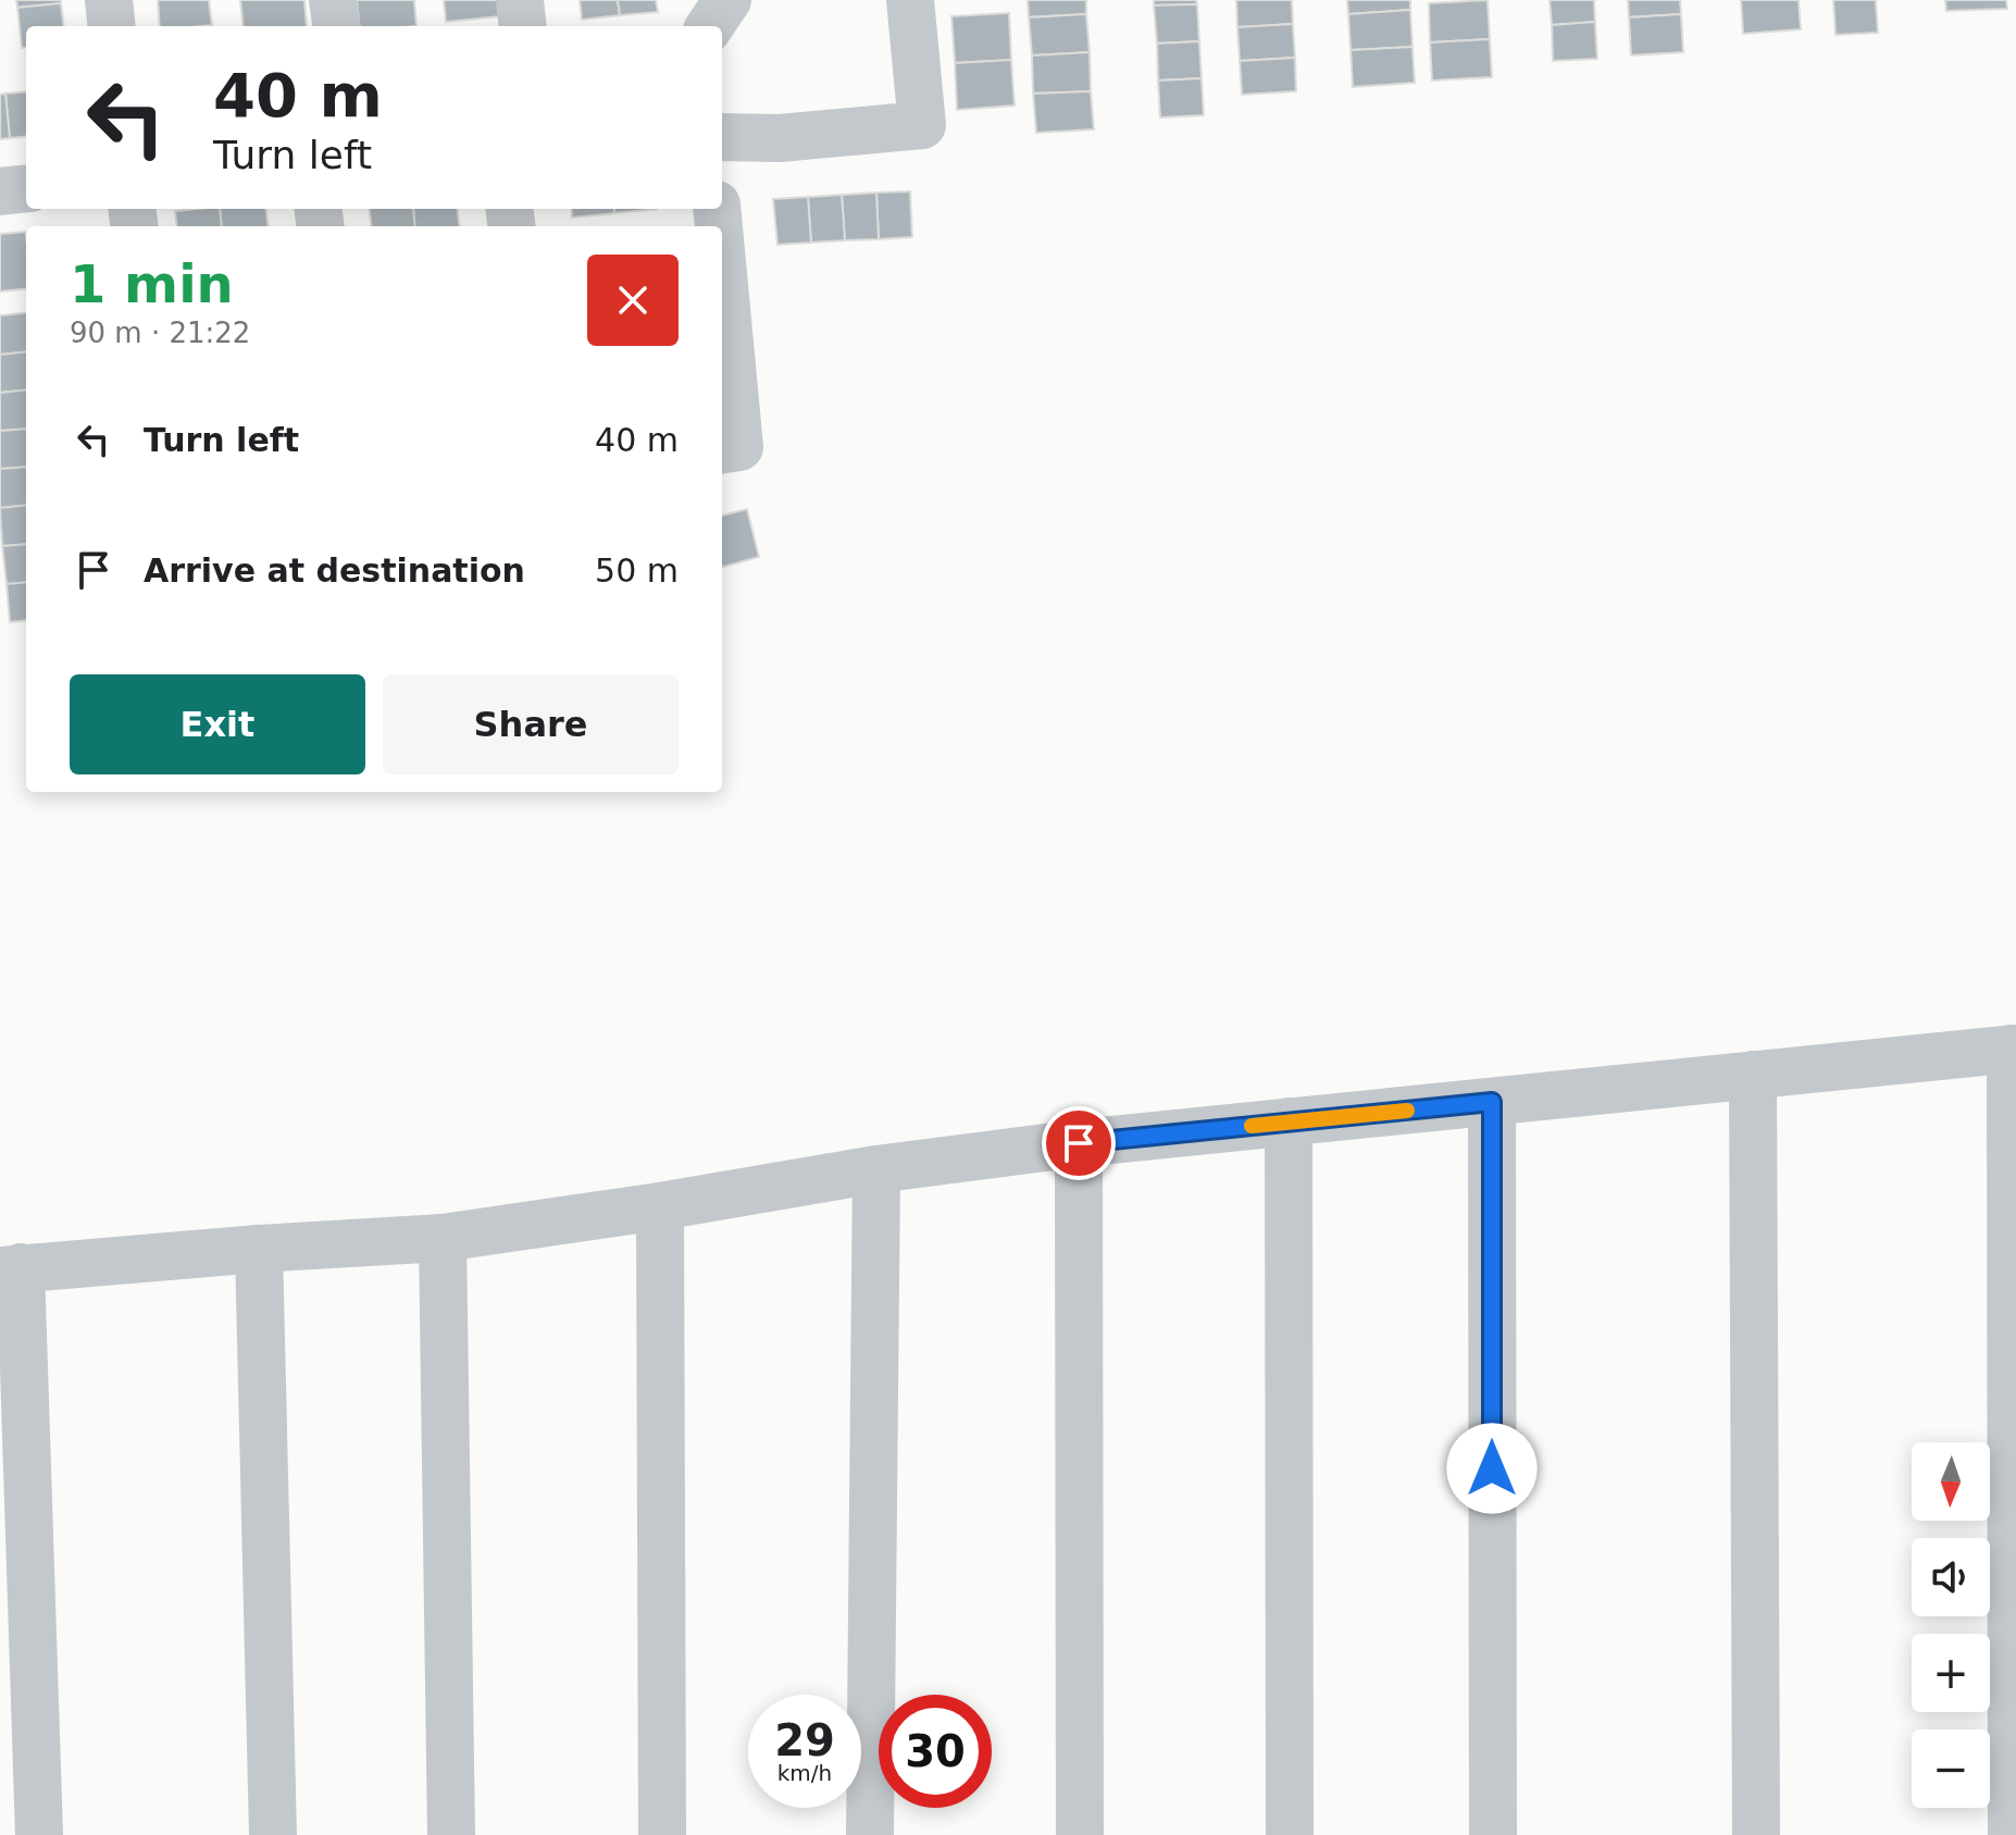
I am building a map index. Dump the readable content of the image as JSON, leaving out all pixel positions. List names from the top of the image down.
{
  "north": "bottom",
  "page": {
    "turn": ["40 m", "Turn left"],
    "heading": ["1 min", "90 m · 21:22"],
    "list": [
      {
        "name": "Turn left",
        "value": "40 m"
      },
      {
        "name": "Arrive at destination",
        "value": "50 m"
      }
    ],
    "buttons": ["Exit", "Share"],
    "map_buttons": ["+", "−"],
    "speed": "29 km/h",
    "limit": "30"
  }
}
